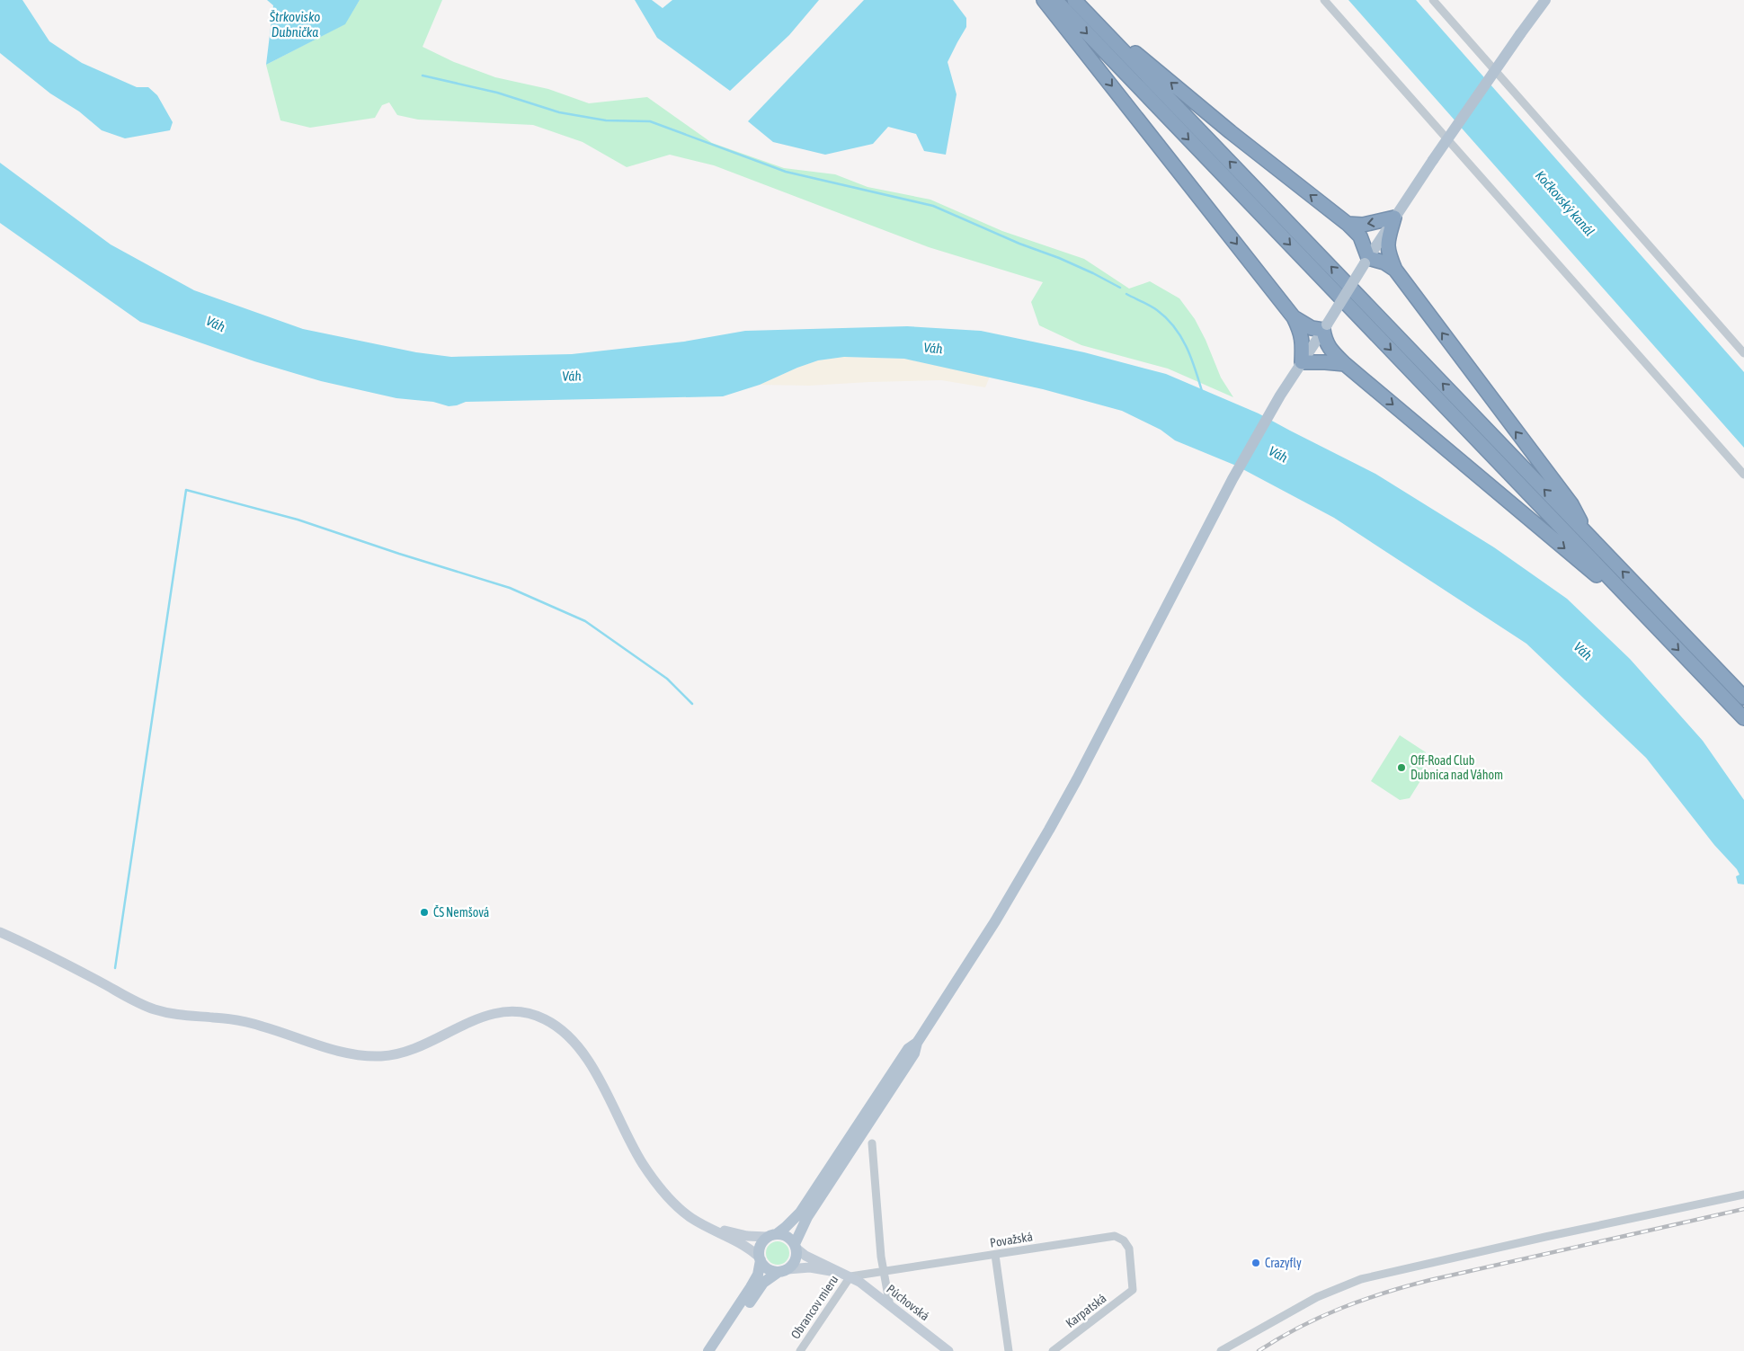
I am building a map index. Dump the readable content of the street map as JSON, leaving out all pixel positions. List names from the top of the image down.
{
  "streets": {
    "main road": ["Púchovská"],
    "street": ["Považská", "Obrancov mieru", "Karpatská"]
  },
  "crossings": [
    ["Považská", "Púchovská"],
    ["Považská", "Obrancov mieru"],
    ["Považská", "Karpatská"],
    ["Púchovská", "Obrancov mieru"]
  ],
  "water": ["Štrkovisko Dubnička", "Kočkovský kanál", "Váh"],
  "places": ["Off-Road Club Dubnica nad Váhom", "ČS Nemšová", "Crazyfly"]
}
